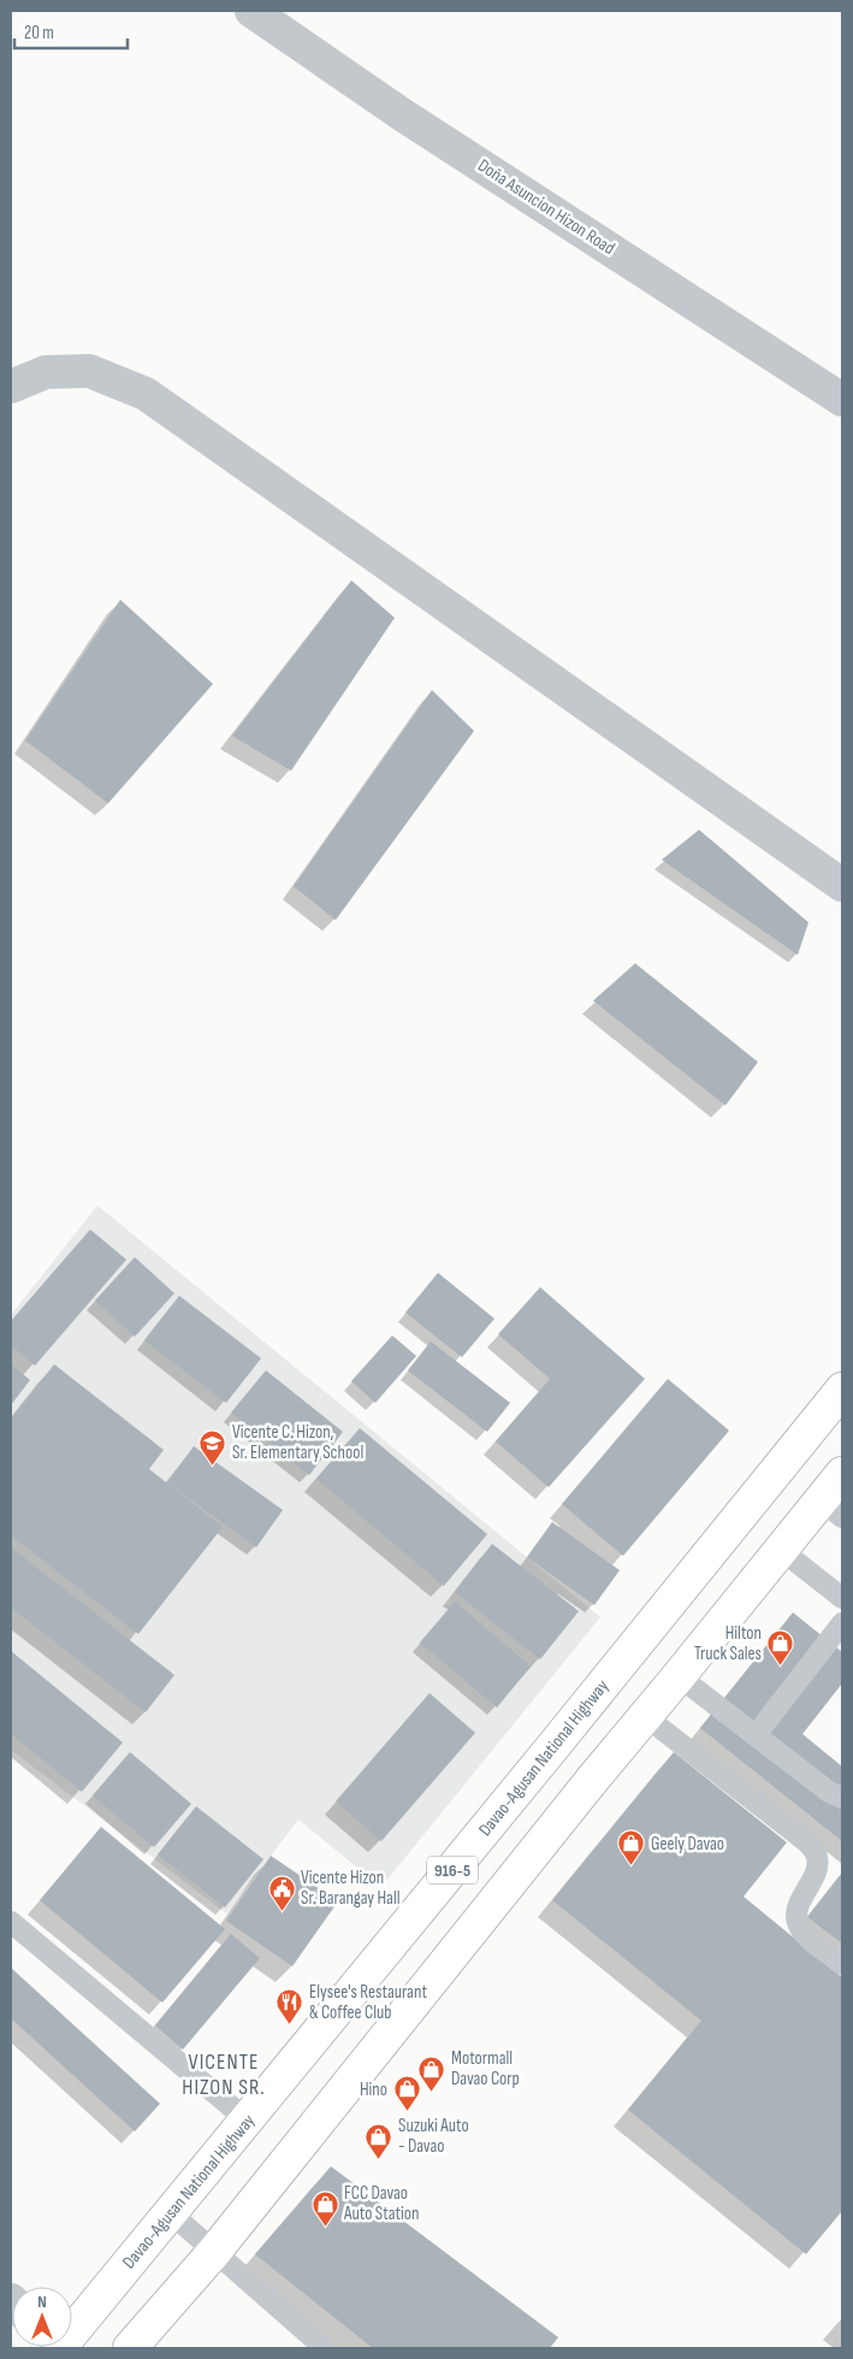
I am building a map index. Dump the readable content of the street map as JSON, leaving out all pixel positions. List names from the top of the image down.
{
  "streets": {
    "main road": ["Davao-Agusan National Highway", "916-5"],
    "street": ["Doña Asuncion Hizon Road"]
  },
  "districts": ["VICENTE HIZON SR."],
  "places": {
    "school or university": ["Vicente C. Hizon, Sr. Elementary School"],
    "shop": [
      "Hilton Truck Sales",
      "Geely Davao",
      "Motormall Davao Corp",
      "Hino",
      "Suzuki Auto - Davao",
      "FCC Davao Auto Station"
    ],
    "public building": ["Vicente Hizon Sr. Barangay Hall"],
    "restaurant": ["Elysee's Restaurant & Coffee Club"]
  },
  "scale_bar": "20 m",
  "north": "top"
}
